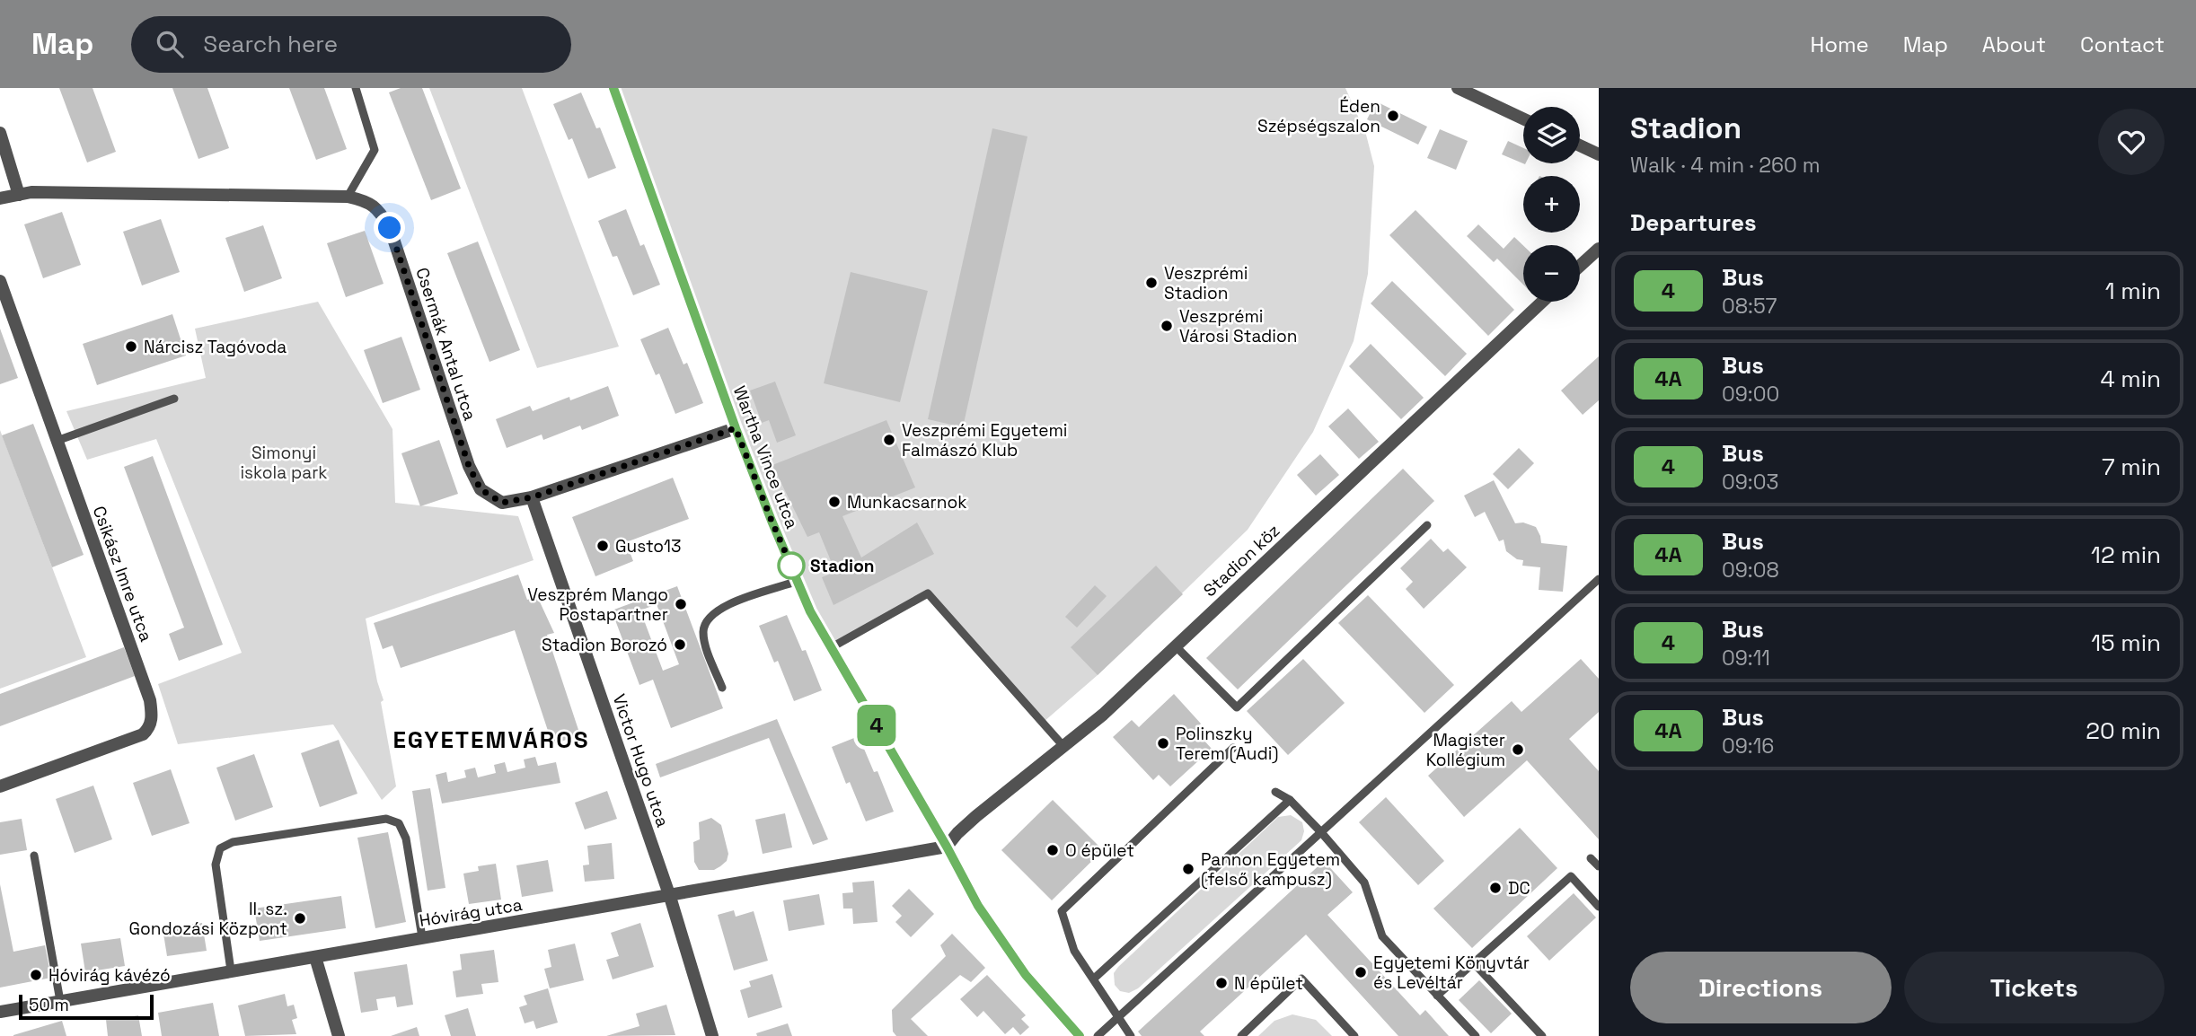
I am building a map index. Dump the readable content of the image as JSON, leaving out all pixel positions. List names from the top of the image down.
{
  "streets": {
    "street": [
      "Csermák Antal utca",
      "Wartha Vince utca",
      "Stadion köz",
      "Csikász Imre utca",
      "Victor Hugo utca",
      "Hóvirág utca"
    ]
  },
  "crossings": [
    ["Csermák Antal utca", "Wartha Vince utca"],
    ["Csermák Antal utca", "Victor Hugo utca"],
    ["Wartha Vince utca", "Stadion köz"],
    ["Wartha Vince utca", "Hóvirág utca"],
    ["Stadion köz", "Hóvirág utca"],
    ["Victor Hugo utca", "Hóvirág utca"]
  ],
  "districts": ["EGYETEMVÁROS"],
  "parks": ["Simonyi iskola park"],
  "places": [
    "Éden Szépségszalon",
    "Veszprémi Stadion",
    "Veszprémi Városi Stadion",
    "Nárcisz Tagóvoda",
    "Veszprémi Egyetemi Falmászó Klub",
    "Munkacsarnok",
    "Gusto13",
    "Stadion",
    "Veszprém Mango Postapartner",
    "Stadion Borozó",
    "Polinszky Terem (Audi)",
    "Magister Kollégium",
    "O épület",
    "Pannon Egyetem (felső kampusz)",
    "DC",
    "II. sz. Gondozási Központ",
    "Egyetemi Könyvtár és Levéltár",
    "Hóvirág kávézó",
    "N épület"
  ],
  "lines": ["bus line 4"],
  "scale_bar": "50 m",
  "page": {
    "header": "Map",
    "search": "Search here",
    "nav": [
      "Home",
      "Map",
      "About",
      "Contact"
    ],
    "on_map": "4",
    "heading": [
      ["Stadion", "Walk · 4 min · 260 m"],
      "Departures"
    ],
    "map_buttons": ["+", "−"],
    "list": [
      {
        "mark": "4",
        "name": "Bus",
        "note": "08:57",
        "value": "1 min"
      },
      {
        "mark": "4A",
        "name": "Bus",
        "note": "09:00",
        "value": "4 min"
      },
      {
        "mark": "4",
        "name": "Bus",
        "note": "09:03",
        "value": "7 min"
      },
      {
        "mark": "4A",
        "name": "Bus",
        "note": "09:08",
        "value": "12 min"
      },
      {
        "mark": "4",
        "name": "Bus",
        "note": "09:11",
        "value": "15 min"
      },
      {
        "mark": "4A",
        "name": "Bus",
        "note": "09:16",
        "value": "20 min"
      }
    ],
    "buttons": ["Directions", "Tickets"],
    "scale": "50 m"
  }
}
